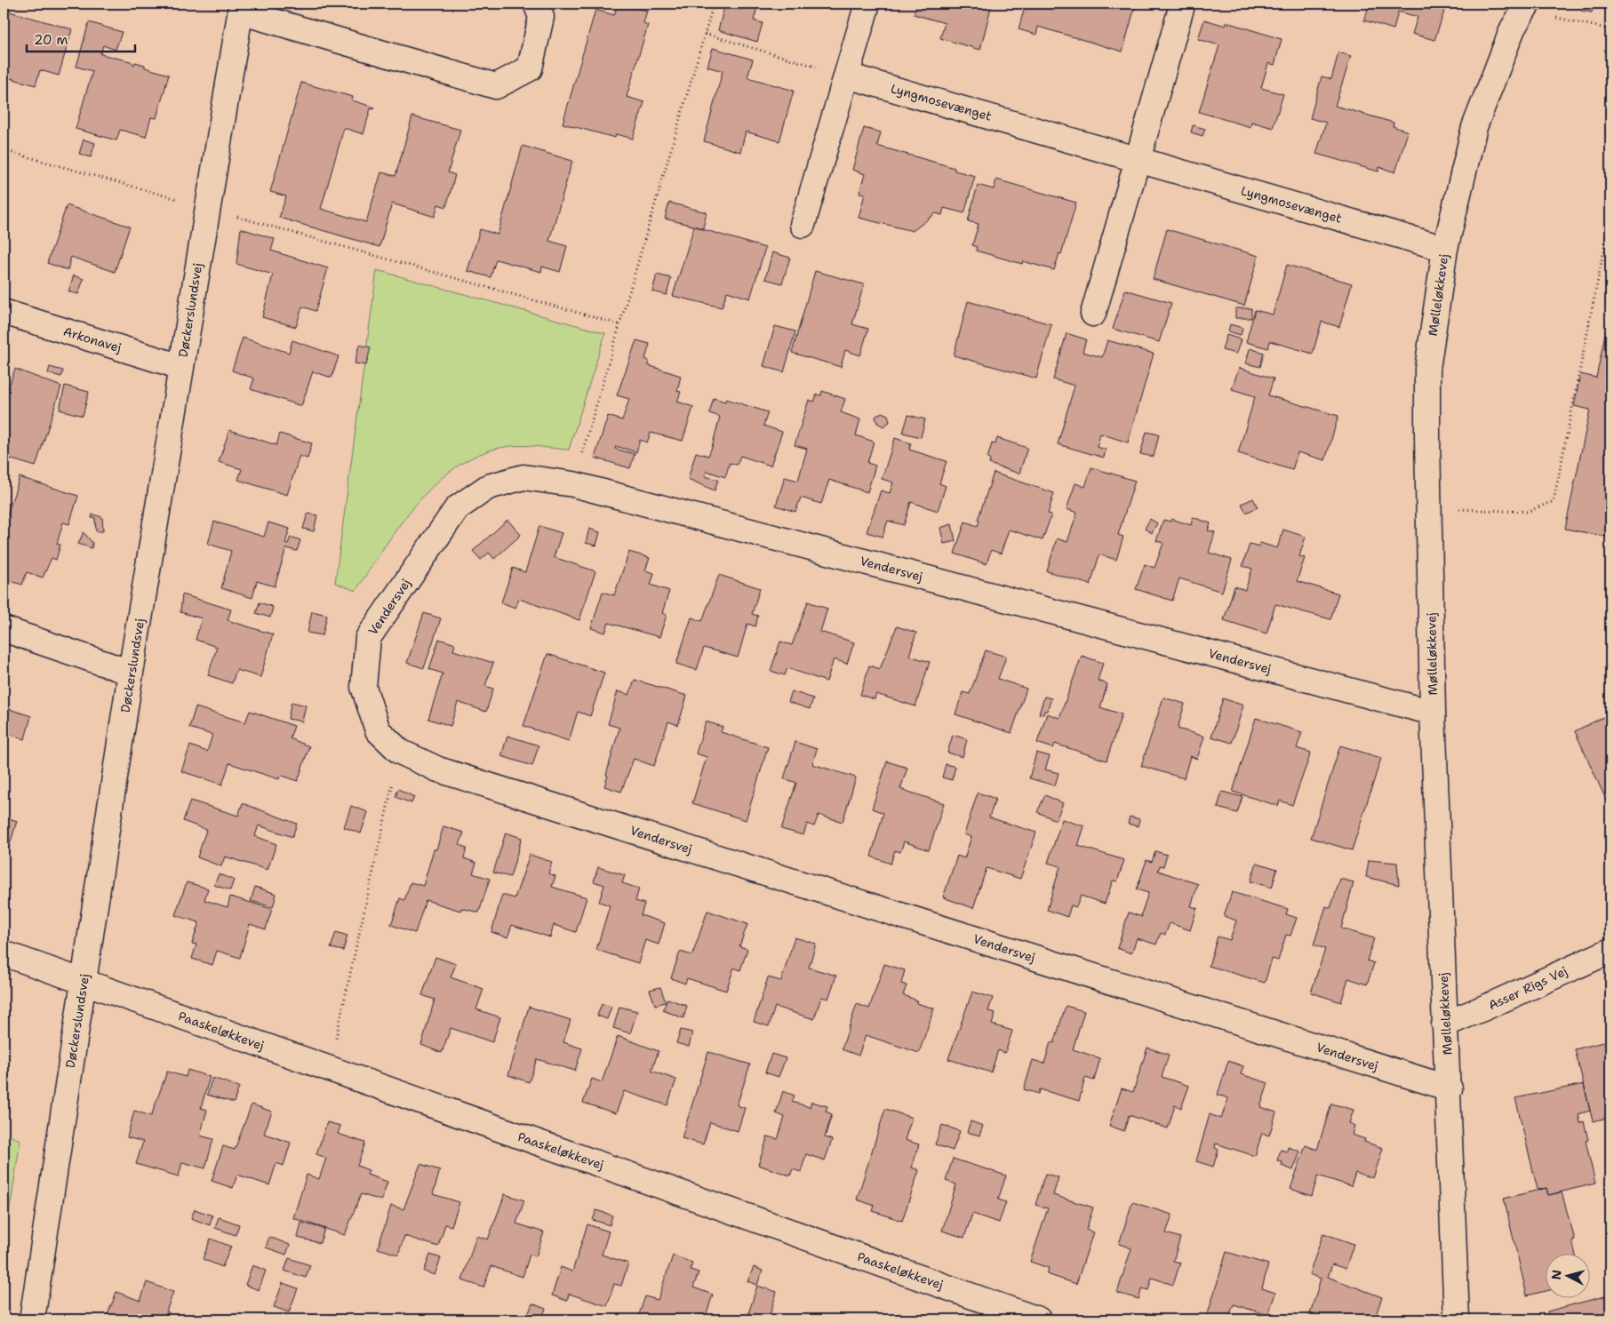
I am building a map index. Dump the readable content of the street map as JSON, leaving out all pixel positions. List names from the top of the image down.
{
  "streets": {
    "street": [
      "Lyngmosevænget",
      "Mølleløkkevej",
      "Døckerslundsvej",
      "Arkonavej",
      "Vendersvej",
      "Asser Rigs Vej",
      "Paaskeløkkevej"
    ]
  },
  "crossings": [
    ["Lyngmosevænget", "Mølleløkkevej"],
    ["Mølleløkkevej", "Vendersvej"],
    ["Mølleløkkevej", "Asser Rigs Vej"],
    ["Døckerslundsvej", "Arkonavej"],
    ["Døckerslundsvej", "Paaskeløkkevej"]
  ],
  "scale_bar": "20 m",
  "north": "left"
}
